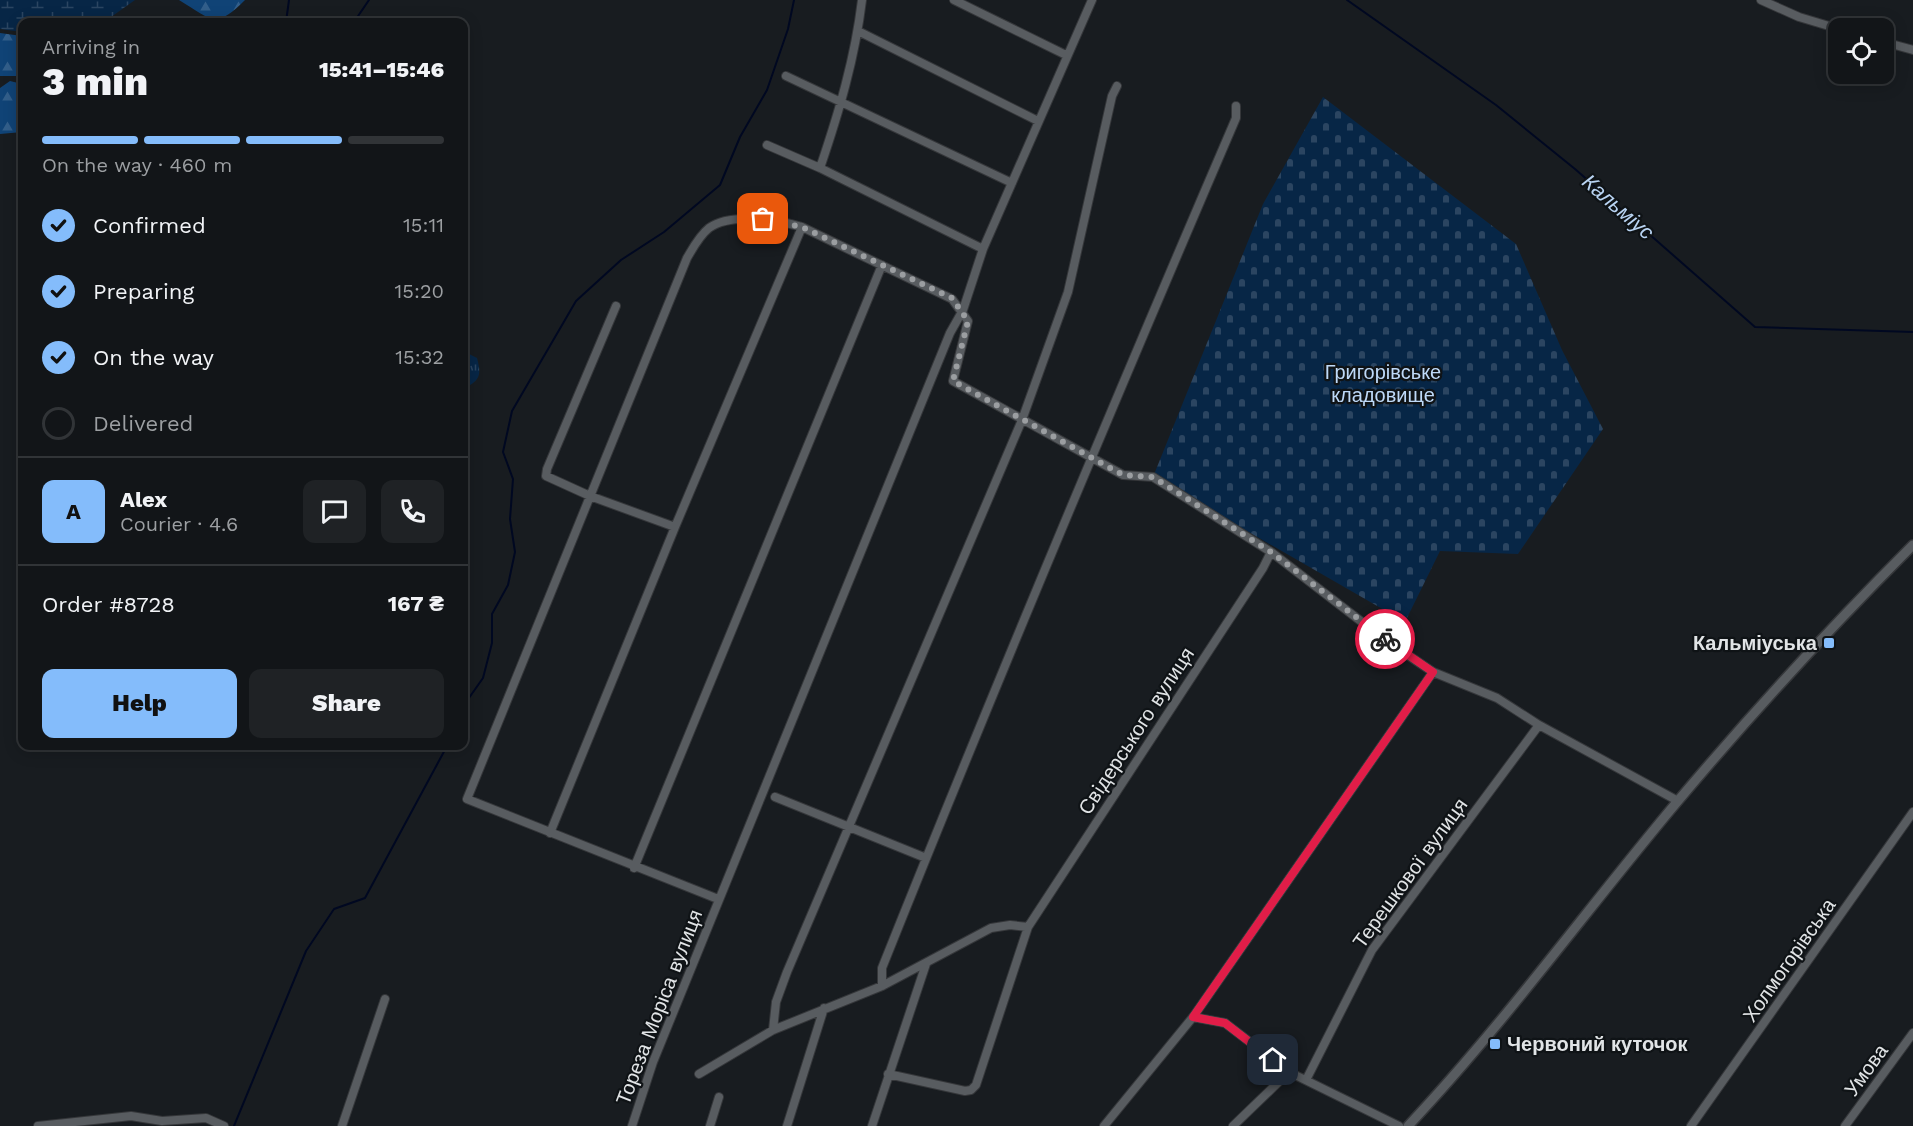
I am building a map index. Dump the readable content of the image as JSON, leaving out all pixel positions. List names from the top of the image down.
{
  "streets": {
    "street": [
      "Свiдерського вулиця",
      "Терешкової вулиця",
      "Холмогорівська",
      "Тореза Моріса вулиця",
      "Умова"
    ]
  },
  "water": ["Кальміус"],
  "parks": ["Григорівське кладовище"],
  "places": {
    "transit": ["Кальміуська", "Червоний куточок"]
  },
  "page": {
    "heading": ["3 min", "Arriving in", "15:41–15:46"],
    "panel": [
      "Alex",
      "Courier · 4.6",
      "Order #8728",
      "167 ₴"
    ],
    "bar": "On the way · 460 m",
    "list": [
      ["Confirmed", "15:11"],
      ["Preparing", "15:20"],
      ["On the way", "15:32"],
      "Delivered"
    ],
    "round": "A",
    "buttons": ["Help", "Share"]
  }
}
